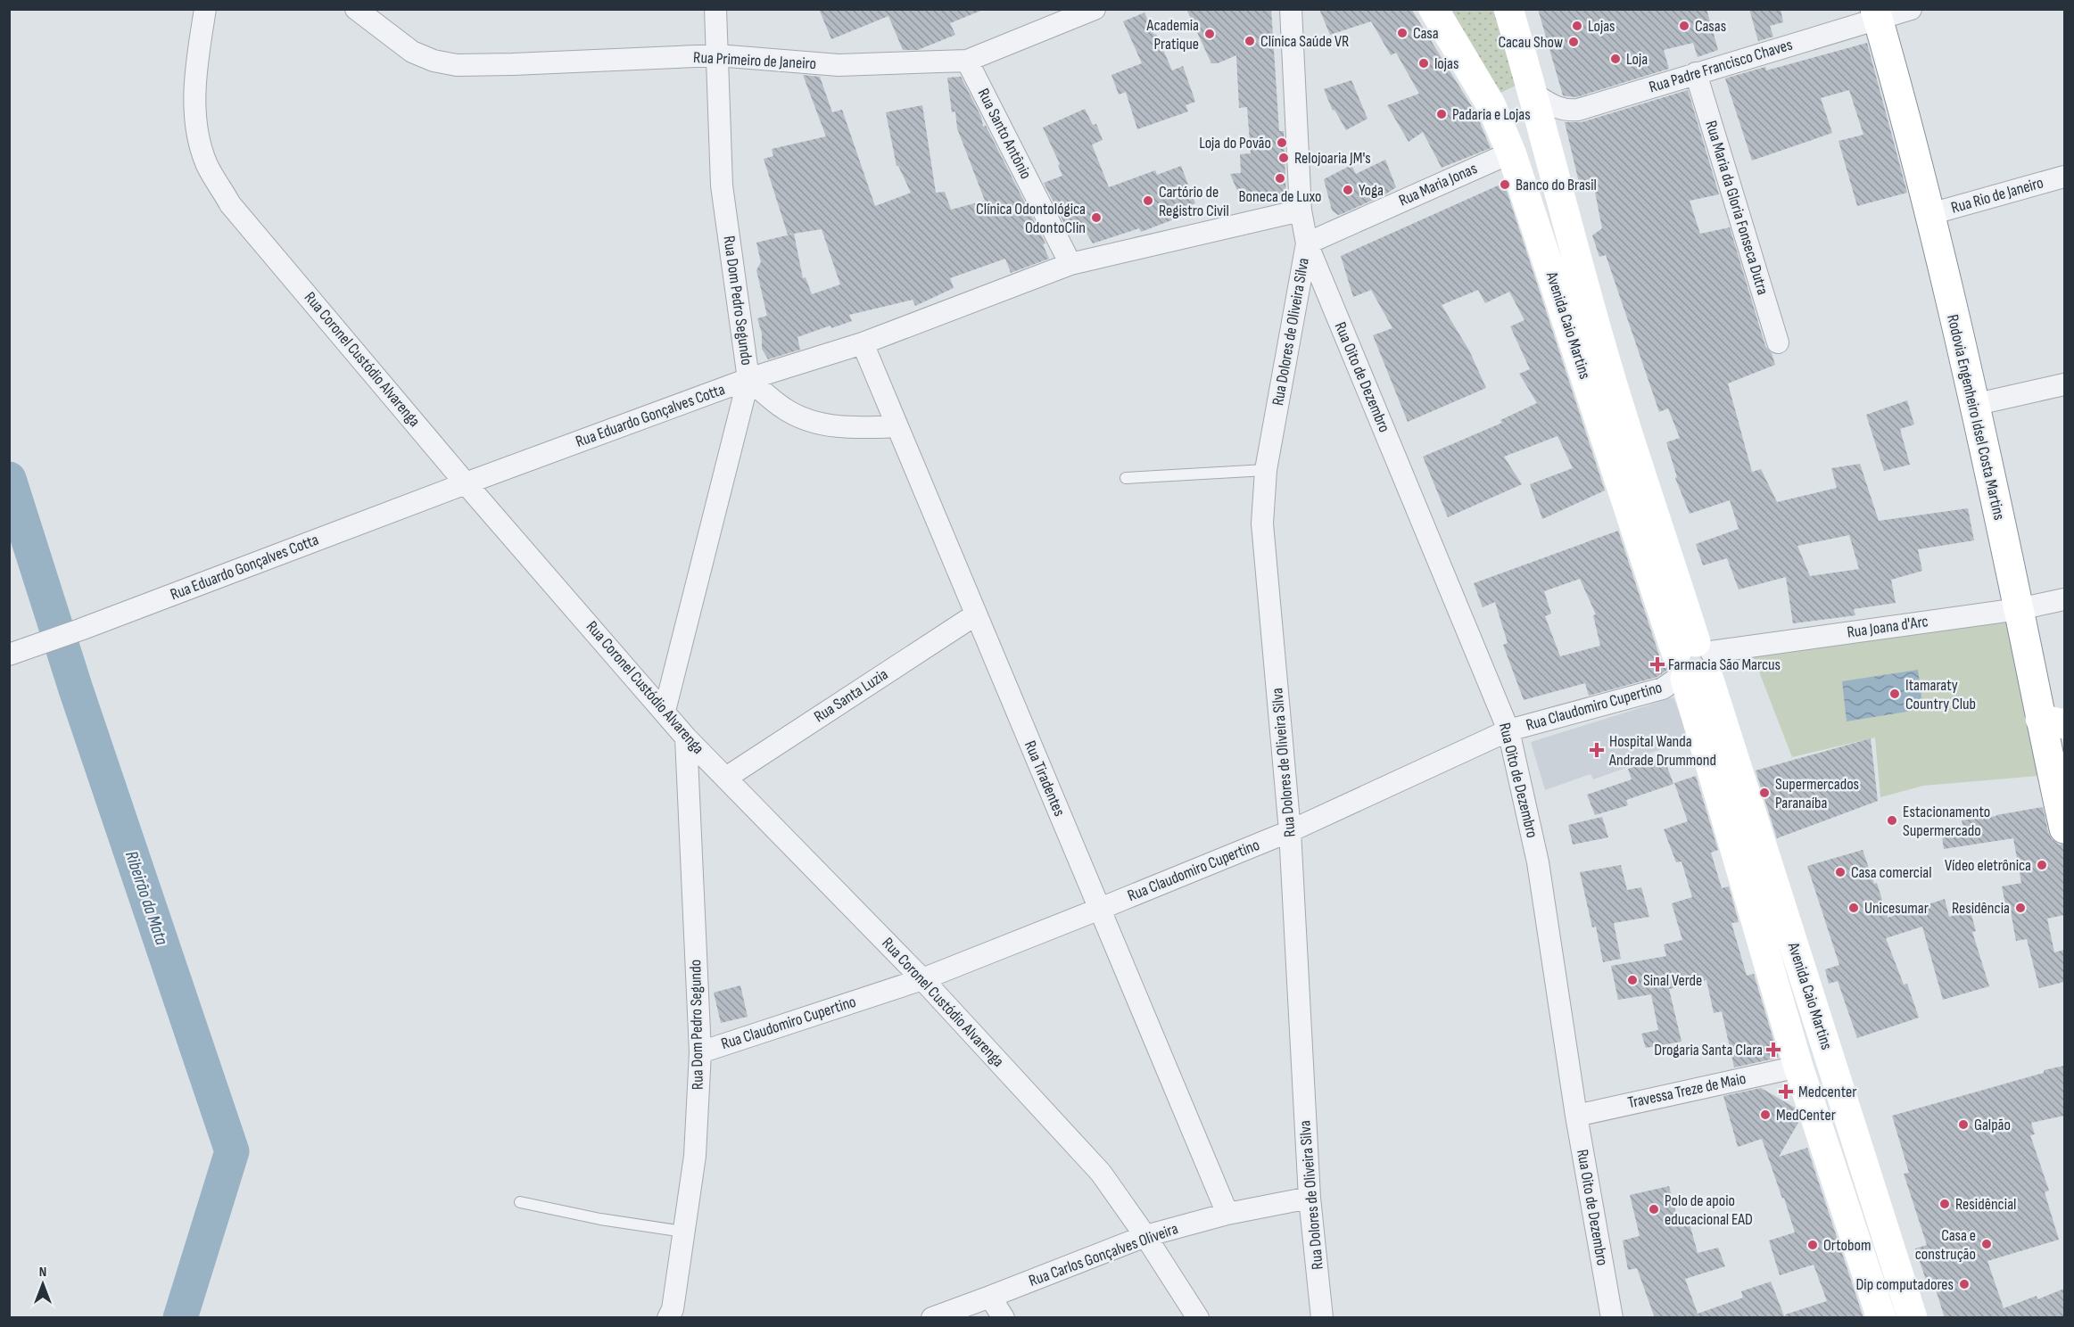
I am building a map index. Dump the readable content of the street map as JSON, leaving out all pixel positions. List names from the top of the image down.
{
  "streets": {
    "main road": ["Avenida Caio Martins", "Rodovia Engenheiro Idsel Costa Martins"],
    "street": [
      "Rua Primeiro de Janeiro",
      "Rua Padre Francisco Chaves",
      "Rua Santo Antônio",
      "Rua Maria Jonas",
      "Rua Rio de Janeiro",
      "Rua Maria da Gloria Fonseca Dutra",
      "Rua Dom Pedro Segundo",
      "Rua Dolores de Oliveira Silva",
      "Rua Coronel Custódio Alvarenga",
      "Rua Oito de Dezembro",
      "Rua Eduardo Gonçalves Cotta",
      "Rua Joana d'Arc",
      "Rua Santa Luzia",
      "Rua Claudomiro Cupertino",
      "Rua Tiradentes",
      "Travessa Treze de Maio",
      "Rua Carlos Gonçalves Oliveira"
    ]
  },
  "crossings": [
    ["Rua Primeiro de Janeiro", "Rua Santo Antônio"],
    ["Rua Primeiro de Janeiro", "Rua Dom Pedro Segundo"],
    ["Rua Padre Francisco Chaves", "Rua Maria da Gloria Fonseca Dutra"],
    ["Rua Padre Francisco Chaves", "Avenida Caio Martins"],
    ["Rua Padre Francisco Chaves", "Rodovia Engenheiro Idsel Costa Martins"],
    ["Rua Santo Antônio", "Rua Eduardo Gonçalves Cotta"],
    ["Rua Maria Jonas", "Avenida Caio Martins"],
    ["Rua Maria Jonas", "Rua Dolores de Oliveira Silva"],
    ["Rua Maria Jonas", "Rua Oito de Dezembro"],
    ["Rua Rio de Janeiro", "Rodovia Engenheiro Idsel Costa Martins"],
    ["Rua Dom Pedro Segundo", "Rua Coronel Custódio Alvarenga"],
    ["Rua Dom Pedro Segundo", "Rua Eduardo Gonçalves Cotta"],
    ["Rua Dom Pedro Segundo", "Rua Claudomiro Cupertino"],
    ["Avenida Caio Martins", "Rua Joana d'Arc"],
    ["Avenida Caio Martins", "Rua Claudomiro Cupertino"],
    ["Avenida Caio Martins", "Travessa Treze de Maio"],
    ["Rua Dolores de Oliveira Silva", "Rua Oito de Dezembro"],
    ["Rua Dolores de Oliveira Silva", "Rua Eduardo Gonçalves Cotta"],
    ["Rua Dolores de Oliveira Silva", "Rua Claudomiro Cupertino"],
    ["Rua Dolores de Oliveira Silva", "Rua Carlos Gonçalves Oliveira"],
    ["Rua Coronel Custódio Alvarenga", "Rua Eduardo Gonçalves Cotta"],
    ["Rua Coronel Custódio Alvarenga", "Rua Santa Luzia"],
    ["Rua Coronel Custódio Alvarenga", "Rua Claudomiro Cupertino"],
    ["Rua Coronel Custódio Alvarenga", "Rua Carlos Gonçalves Oliveira"],
    ["Rua Oito de Dezembro", "Rua Claudomiro Cupertino"],
    ["Rua Oito de Dezembro", "Travessa Treze de Maio"],
    ["Rua Eduardo Gonçalves Cotta", "Rua Tiradentes"],
    ["Rodovia Engenheiro Idsel Costa Martins", "Rua Joana d'Arc"],
    ["Rua Joana d'Arc", "Rua Claudomiro Cupertino"],
    ["Rua Santa Luzia", "Rua Tiradentes"],
    ["Rua Claudomiro Cupertino", "Rua Tiradentes"],
    ["Rua Tiradentes", "Rua Carlos Gonçalves Oliveira"]
  ],
  "water": ["Ribeirão da Mata"],
  "places": {
    "other": [
      "Lojas",
      "Casas",
      "Casa",
      "Academia Pratique",
      "Clínica Saúde VR",
      "Cacau Show",
      "Loja",
      "lojas",
      "Padaria e Lojas",
      "Loja do Povão",
      "Relojoaria JM's",
      "Boneca de Luxo",
      "Banco do Brasil",
      "Yoga",
      "Cartório de Registro Civil",
      "Clínica Odontológica OdontoClin",
      "Itamaraty Country Club",
      "Supermercados Paranaíba",
      "Estacionamento Supermercado",
      "Vídeo eletrônica",
      "Casa comercial",
      "Unicesumar",
      "Residência",
      "Sinal Verde",
      "MedCenter",
      "Galpão",
      "Residêncial",
      "Polo de apoio educacional EAD",
      "Casa e construção",
      "Ortobom",
      "Dip computadores"
    ],
    "health": [
      "Farmacia São Marcus",
      "Hospital Wanda Andrade Drummond",
      "Drogaria Santa Clara",
      "Medcenter"
    ]
  },
  "north": "top"
}
